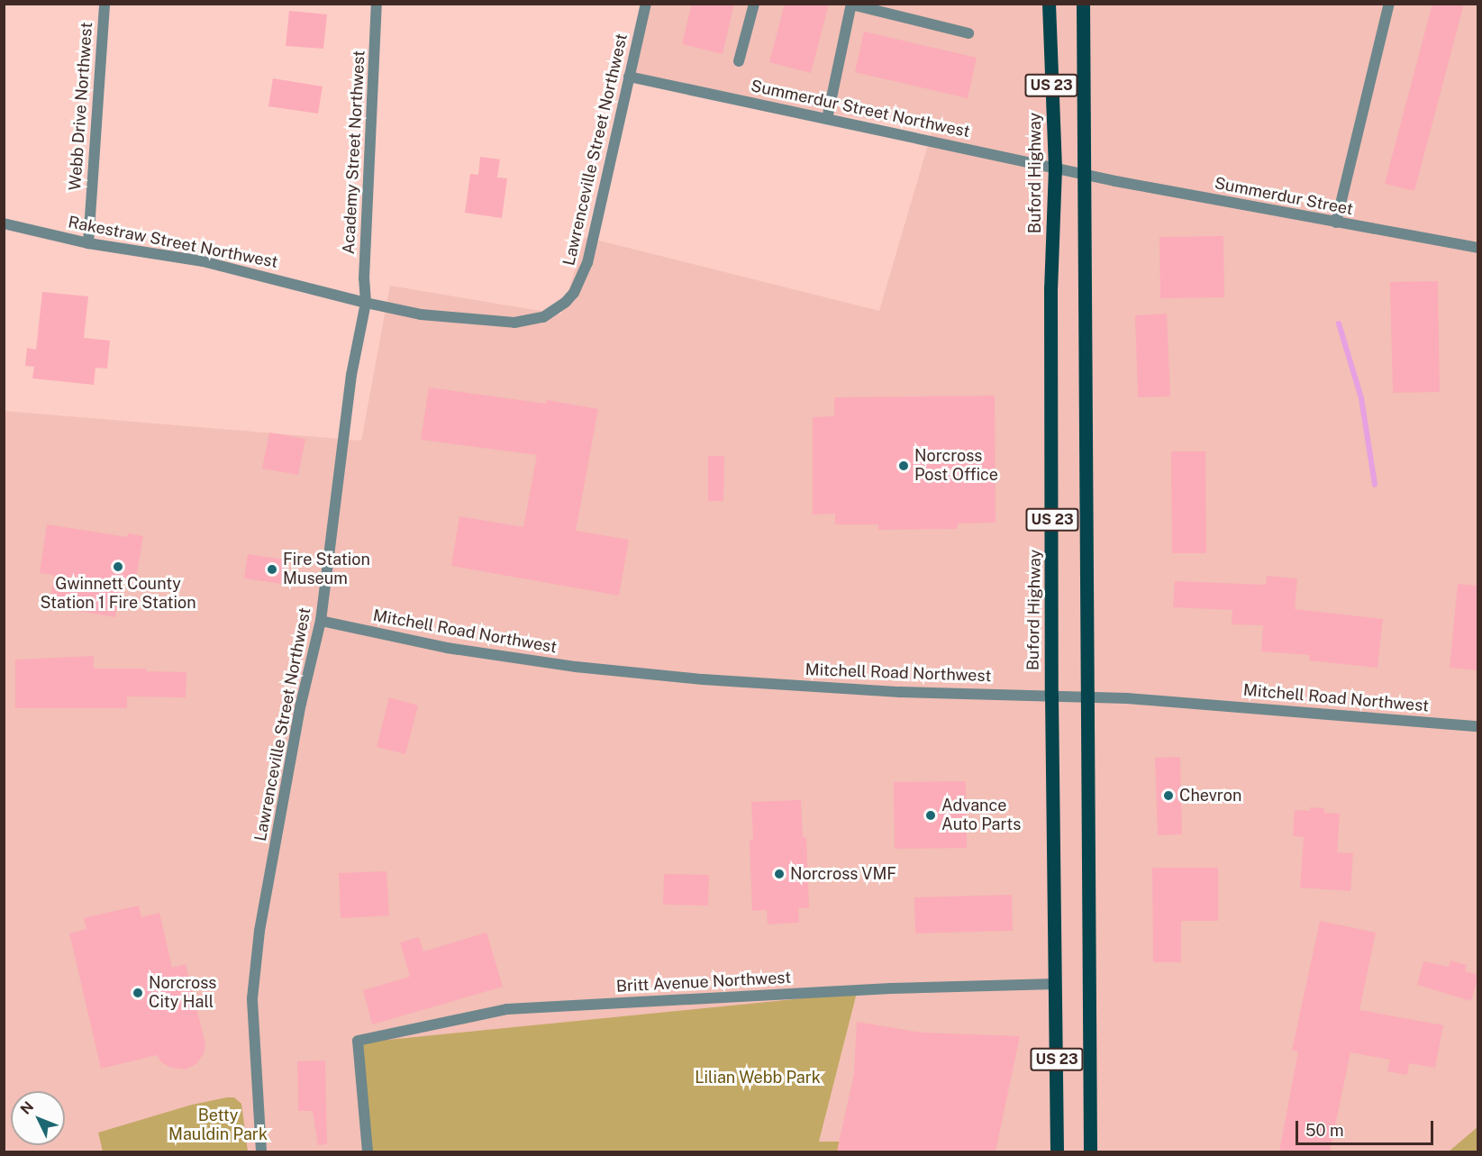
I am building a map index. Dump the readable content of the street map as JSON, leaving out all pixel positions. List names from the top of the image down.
{
  "streets": {
    "main road": ["US 23", "Buford Highway"],
    "street": [
      "Webb Drive Northwest",
      "Summerdur Street Northwest",
      "Lawrenceville Street Northwest",
      "Academy Street Northwest",
      "Summerdur Street",
      "Rakestraw Street Northwest",
      "Mitchell Road Northwest",
      "Britt Avenue Northwest"
    ]
  },
  "crossings": [
    ["US 23", "Summerdur Street Northwest"],
    ["US 23", "Summerdur Street"],
    ["US 23", "Mitchell Road Northwest"],
    ["Webb Drive Northwest", "Rakestraw Street Northwest"],
    ["Summerdur Street Northwest", "Lawrenceville Street Northwest"],
    ["Summerdur Street Northwest", "Buford Highway"],
    ["Summerdur Street Northwest", "Summerdur Street"],
    ["Lawrenceville Street Northwest", "Academy Street Northwest"],
    ["Lawrenceville Street Northwest", "Rakestraw Street Northwest"],
    ["Lawrenceville Street Northwest", "Mitchell Road Northwest"],
    ["Academy Street Northwest", "Rakestraw Street Northwest"],
    ["Buford Highway", "Mitchell Road Northwest"],
    ["Buford Highway", "Britt Avenue Northwest"]
  ],
  "parks": ["Lilian Webb Park", "Betty Mauldin Park"],
  "places": [
    "Norcross Post Office",
    "Gwinnett County Station 1 Fire Station",
    "Fire Station Museum",
    "Chevron",
    "Advance Auto Parts",
    "Norcross VMF",
    "Norcross City Hall"
  ],
  "scale_bar": "50 m",
  "north": "top left"
}
